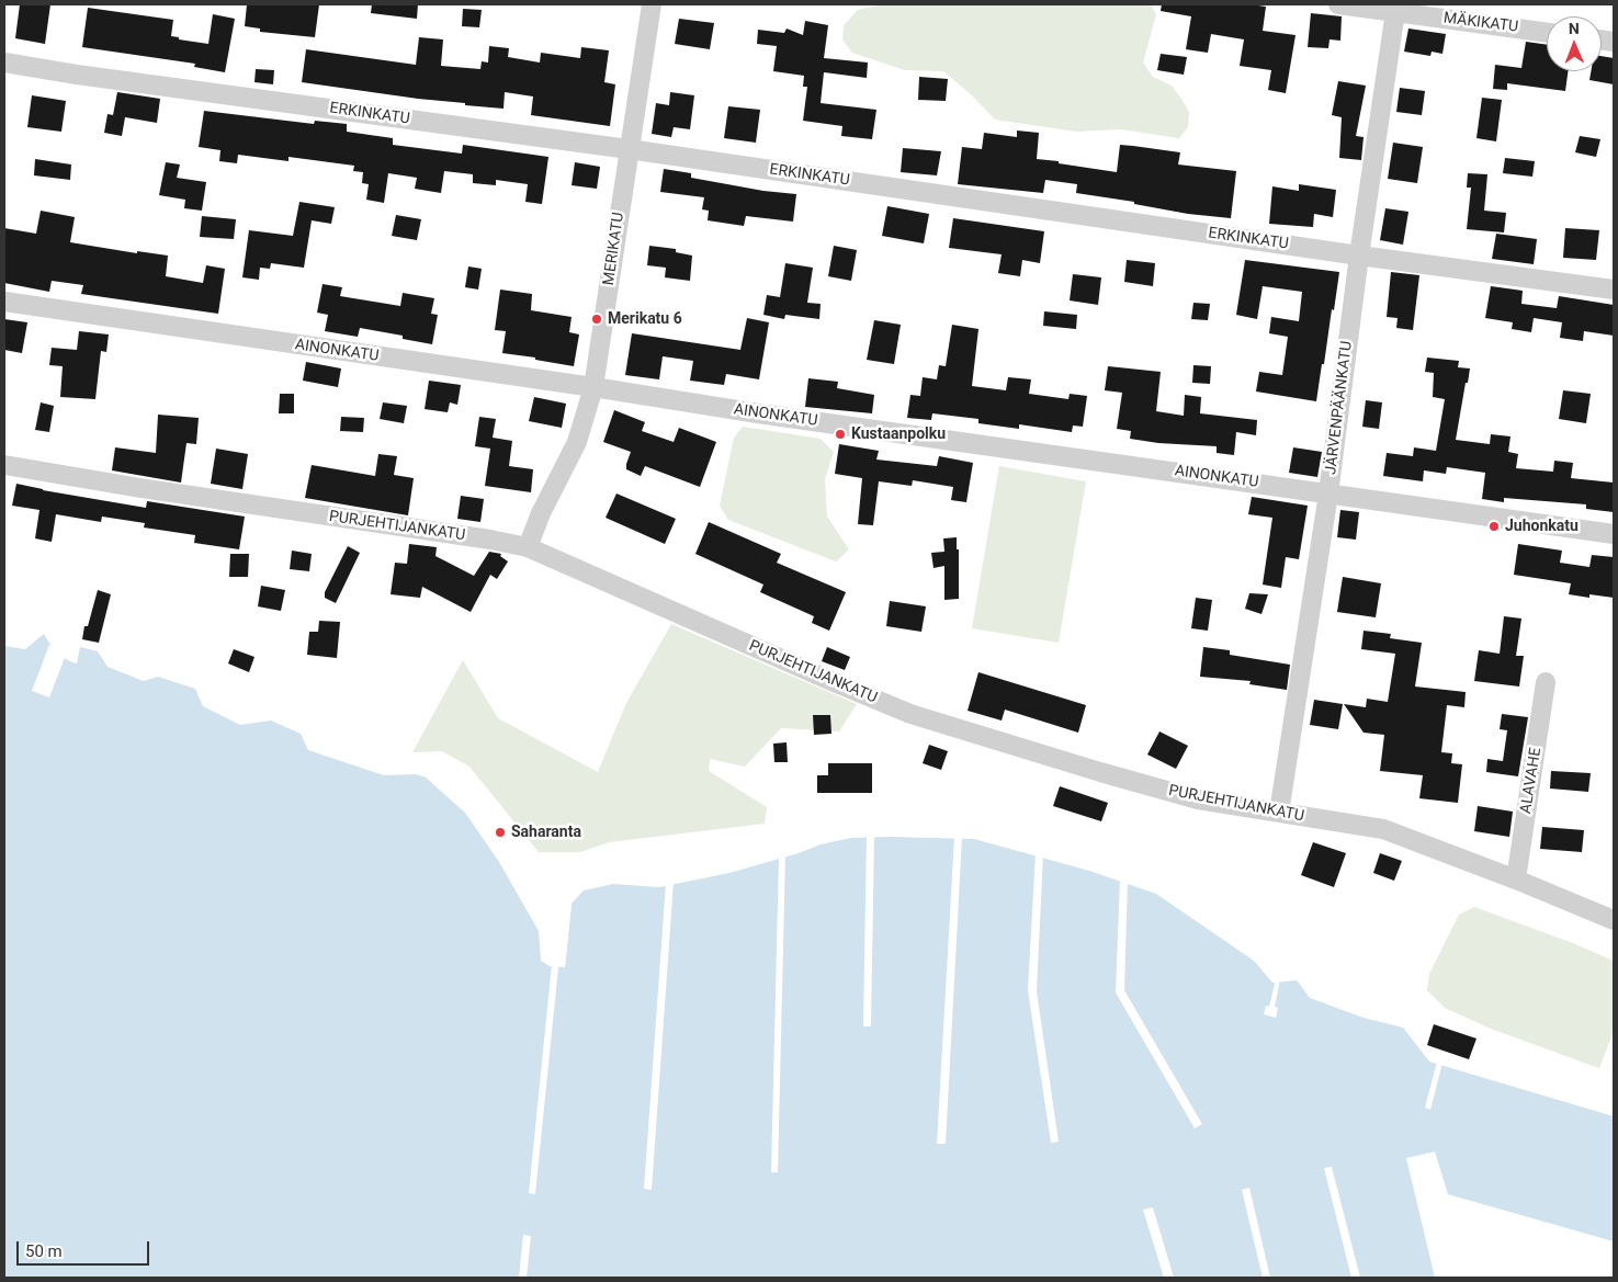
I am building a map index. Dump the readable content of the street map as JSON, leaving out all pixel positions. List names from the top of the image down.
{
  "streets": {
    "street": [
      "MÄKIKATU",
      "ERKINKATU",
      "MERIKATU",
      "AINONKATU",
      "JÄRVENPÄÄNKATU",
      "PURJEHTIJANKATU",
      "ALAVAHE"
    ]
  },
  "crossings": [
    ["MÄKIKATU", "JÄRVENPÄÄNKATU"],
    ["ERKINKATU", "MERIKATU"],
    ["ERKINKATU", "JÄRVENPÄÄNKATU"],
    ["MERIKATU", "AINONKATU"],
    ["MERIKATU", "PURJEHTIJANKATU"],
    ["AINONKATU", "JÄRVENPÄÄNKATU"],
    ["JÄRVENPÄÄNKATU", "PURJEHTIJANKATU"],
    ["PURJEHTIJANKATU", "ALAVAHE"]
  ],
  "places": [
    "Merikatu 6",
    "Kustaanpolku",
    "Juhonkatu",
    "Saharanta"
  ],
  "scale_bar": "50 m",
  "north": "top"
}
